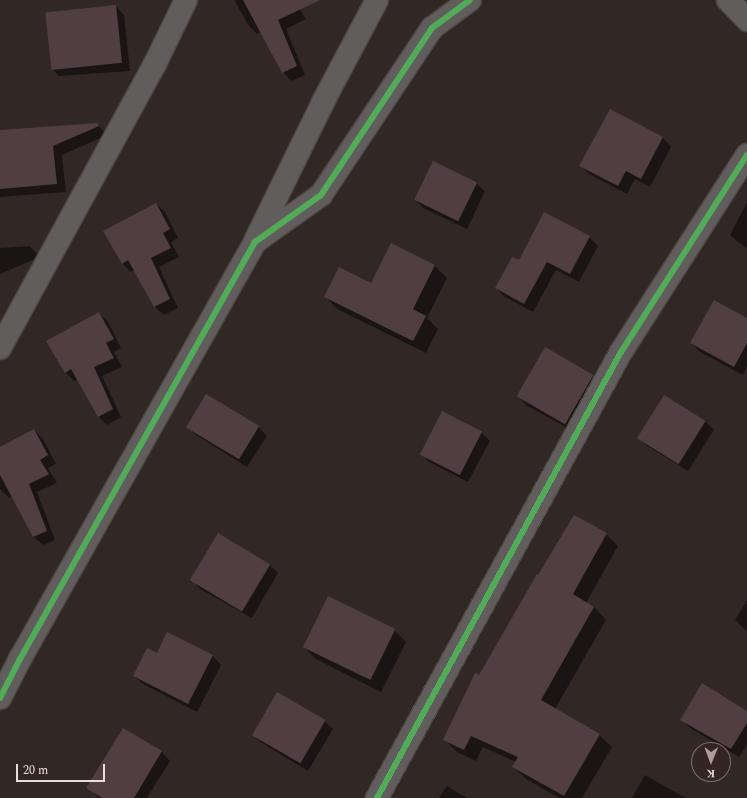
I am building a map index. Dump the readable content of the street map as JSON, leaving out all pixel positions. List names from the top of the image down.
{
  "scale_bar": "20 m",
  "north": "bottom"
}
